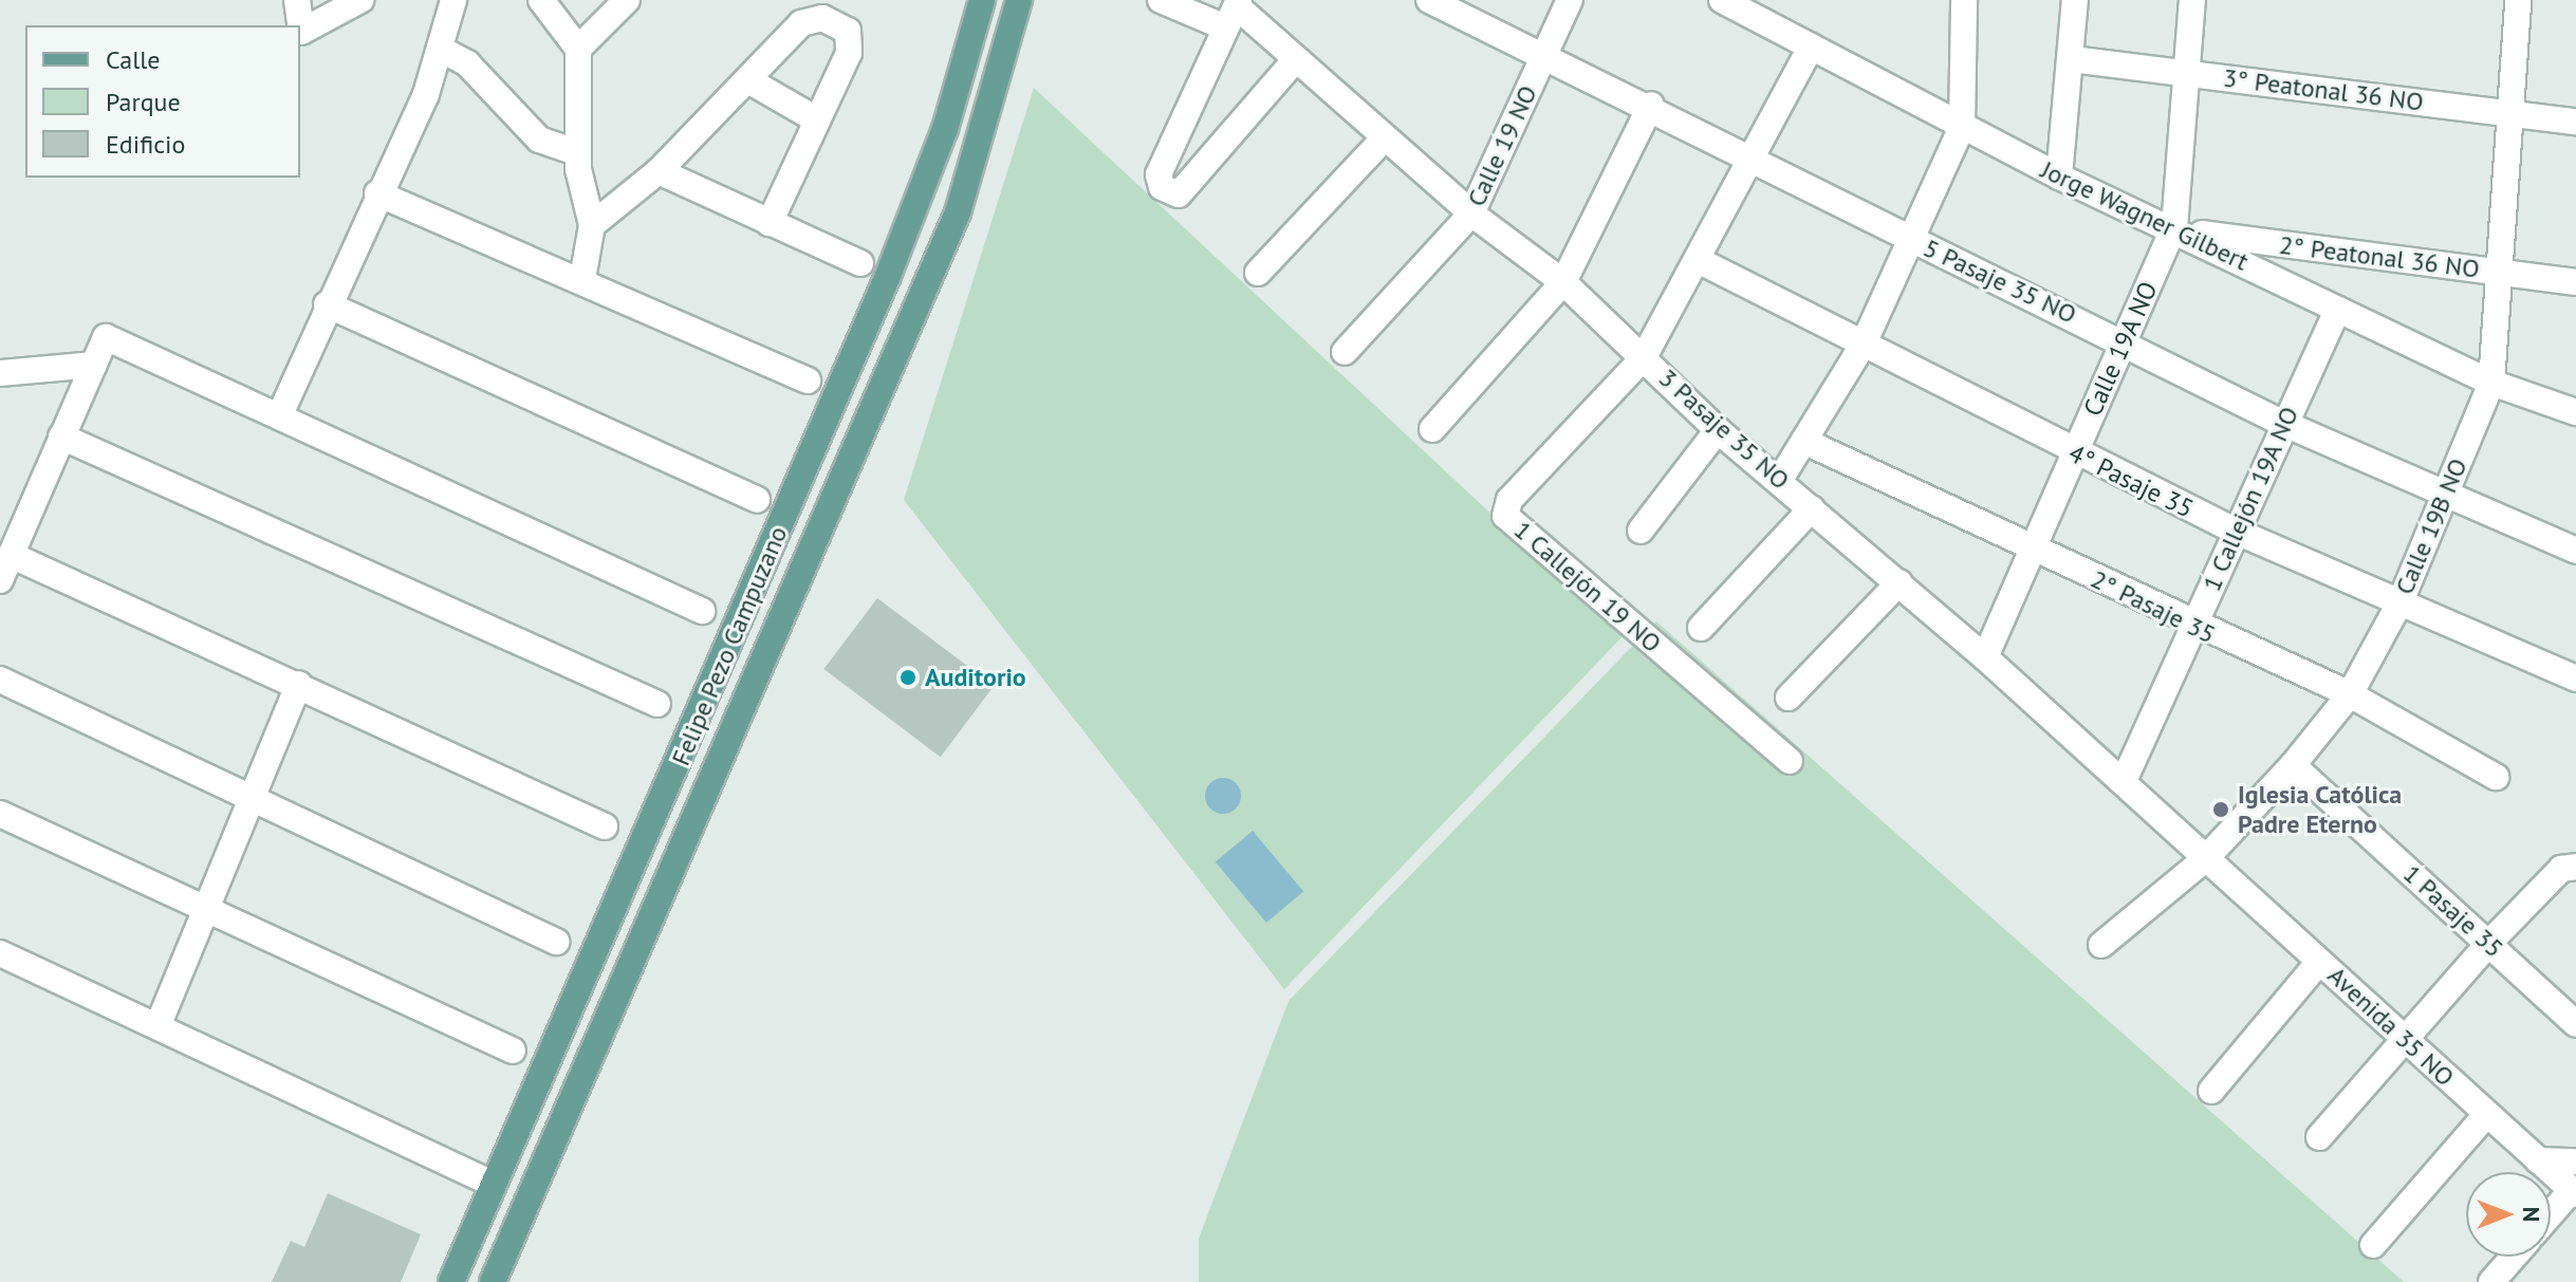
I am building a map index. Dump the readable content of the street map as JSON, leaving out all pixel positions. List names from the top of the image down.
{
  "streets": {
    "main road": ["Felipe Pezo Campuzano"],
    "street": [
      "3° Peatonal 36 NO",
      "Calle 19 NO",
      "Jorge Wagner Gilbert",
      "2° Peatonal 36 NO",
      "5 Pasaje 35 NO",
      "Calle 19A NO",
      "3 Pasaje 35 NO",
      "4° Pasaje 35",
      "1 Callejón 19A NO",
      "Calle 19B NO",
      "1 Callejón 19 NO",
      "2° Pasaje 35",
      "1 Pasaje 35",
      "Avenida 35 NO"
    ]
  },
  "crossings": [
    ["3° Peatonal 36 NO", "Calle 19B NO"],
    ["Calle 19 NO", "5 Pasaje 35 NO"],
    ["Calle 19 NO", "3 Pasaje 35 NO"],
    ["Jorge Wagner Gilbert", "2° Peatonal 36 NO"],
    ["Jorge Wagner Gilbert", "Calle 19A NO"],
    ["Jorge Wagner Gilbert", "1 Callejón 19A NO"],
    ["Jorge Wagner Gilbert", "Calle 19B NO"],
    ["Jorge Wagner Gilbert", "1 Callejón 19 NO"],
    ["2° Peatonal 36 NO", "Calle 19A NO"],
    ["2° Peatonal 36 NO", "Calle 19B NO"],
    ["5 Pasaje 35 NO", "Calle 19A NO"],
    ["5 Pasaje 35 NO", "1 Callejón 19A NO"],
    ["5 Pasaje 35 NO", "Calle 19B NO"],
    ["5 Pasaje 35 NO", "1 Callejón 19 NO"],
    ["Calle 19A NO", "3 Pasaje 35 NO"],
    ["Calle 19A NO", "4° Pasaje 35"],
    ["Calle 19A NO", "2° Pasaje 35"],
    ["3 Pasaje 35 NO", "1 Callejón 19A NO"],
    ["3 Pasaje 35 NO", "Calle 19B NO"],
    ["3 Pasaje 35 NO", "1 Callejón 19 NO"],
    ["3 Pasaje 35 NO", "Avenida 35 NO"],
    ["4° Pasaje 35", "1 Callejón 19A NO"],
    ["4° Pasaje 35", "Calle 19B NO"],
    ["4° Pasaje 35", "1 Callejón 19 NO"],
    ["1 Callejón 19A NO", "2° Pasaje 35"],
    ["Calle 19B NO", "2° Pasaje 35"],
    ["Calle 19B NO", "1 Pasaje 35"],
    ["Calle 19B NO", "Avenida 35 NO"]
  ],
  "places": ["Auditorio", "Iglesia Católica Padre Eterno"],
  "legend": ["Calle", "Parque", "Edificio"],
  "north": "right"
}
